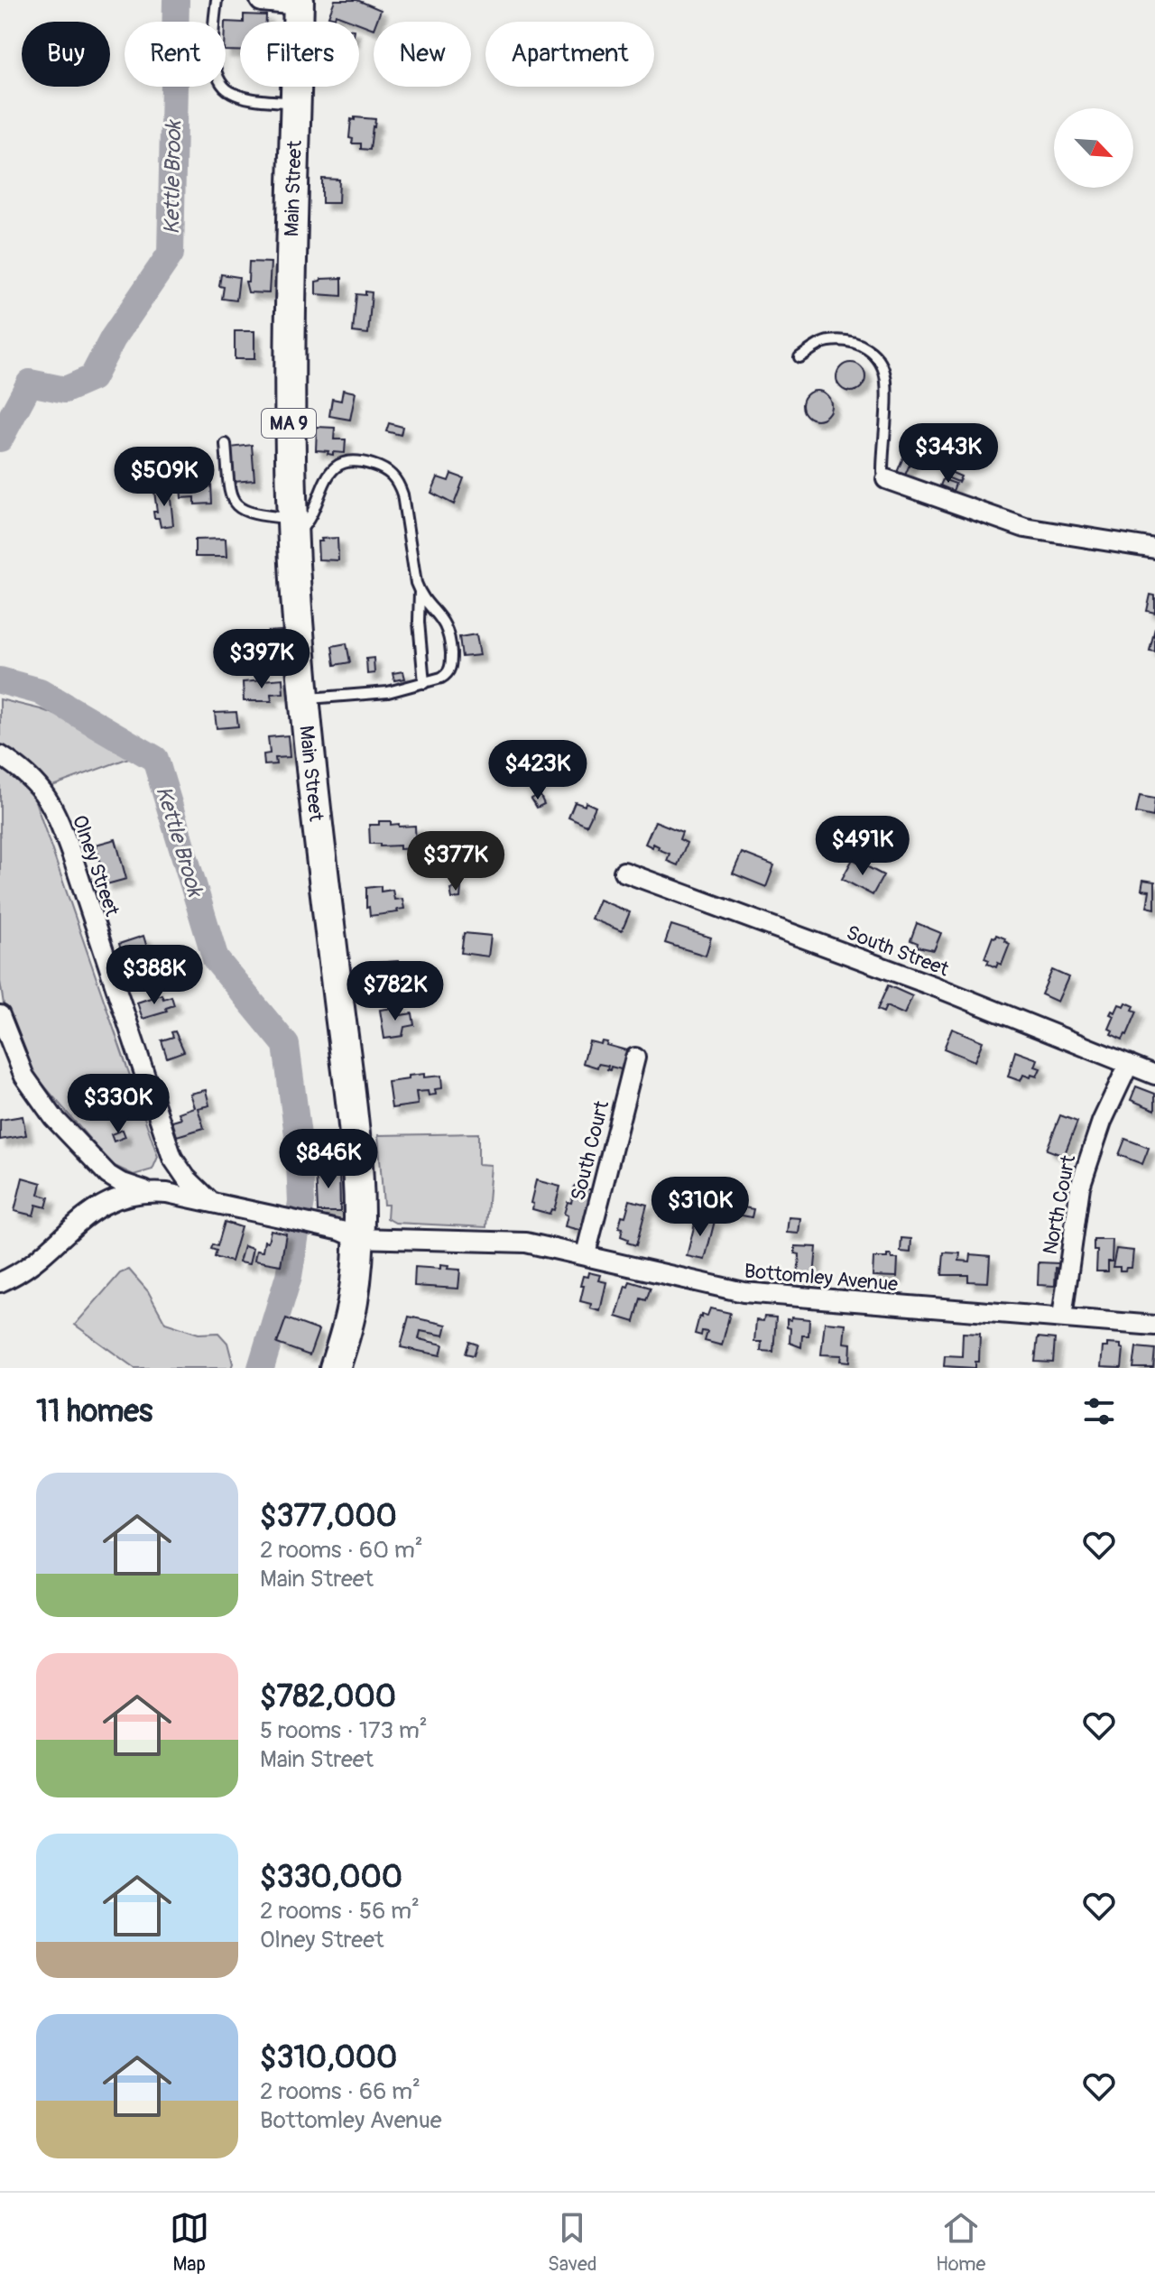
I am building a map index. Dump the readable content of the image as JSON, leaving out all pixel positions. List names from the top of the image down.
{
  "streets": {
    "highway": ["Main Street", "MA 9"],
    "street": [
      "Olney Street",
      "South Street",
      "South Court",
      "North Court",
      "Bottomley Avenue"
    ]
  },
  "crossings": [
    ["Main Street", "Bottomley Avenue"],
    ["Olney Street", "Bottomley Avenue"],
    ["South Street", "North Court"],
    ["South Court", "Bottomley Avenue"],
    ["North Court", "Bottomley Avenue"]
  ],
  "water": ["Kettle Brook"],
  "north": "bottom right",
  "page": {
    "chip": [
      "Buy",
      "Rent",
      "Filters",
      "New",
      "Apartment"
    ],
    "price": [
      "$343K",
      "$509K",
      "$397K",
      "$423K",
      "$491K",
      "$377K",
      "$388K",
      "$782K",
      "$330K",
      "$846K",
      "$310K"
    ],
    "heading": "11 homes",
    "list": [
      {
        "name": "$377,000",
        "note": "2 rooms · 60 m² · Main Street"
      },
      {
        "name": "$782,000",
        "note": "5 rooms · 173 m² · Main Street"
      },
      {
        "name": "$330,000",
        "note": "2 rooms · 56 m² · Olney Street"
      },
      {
        "name": "$310,000",
        "note": "2 rooms · 66 m² · Bottomley Avenue"
      }
    ],
    "tabs": ["Map", "Saved", "Home"]
  }
}
